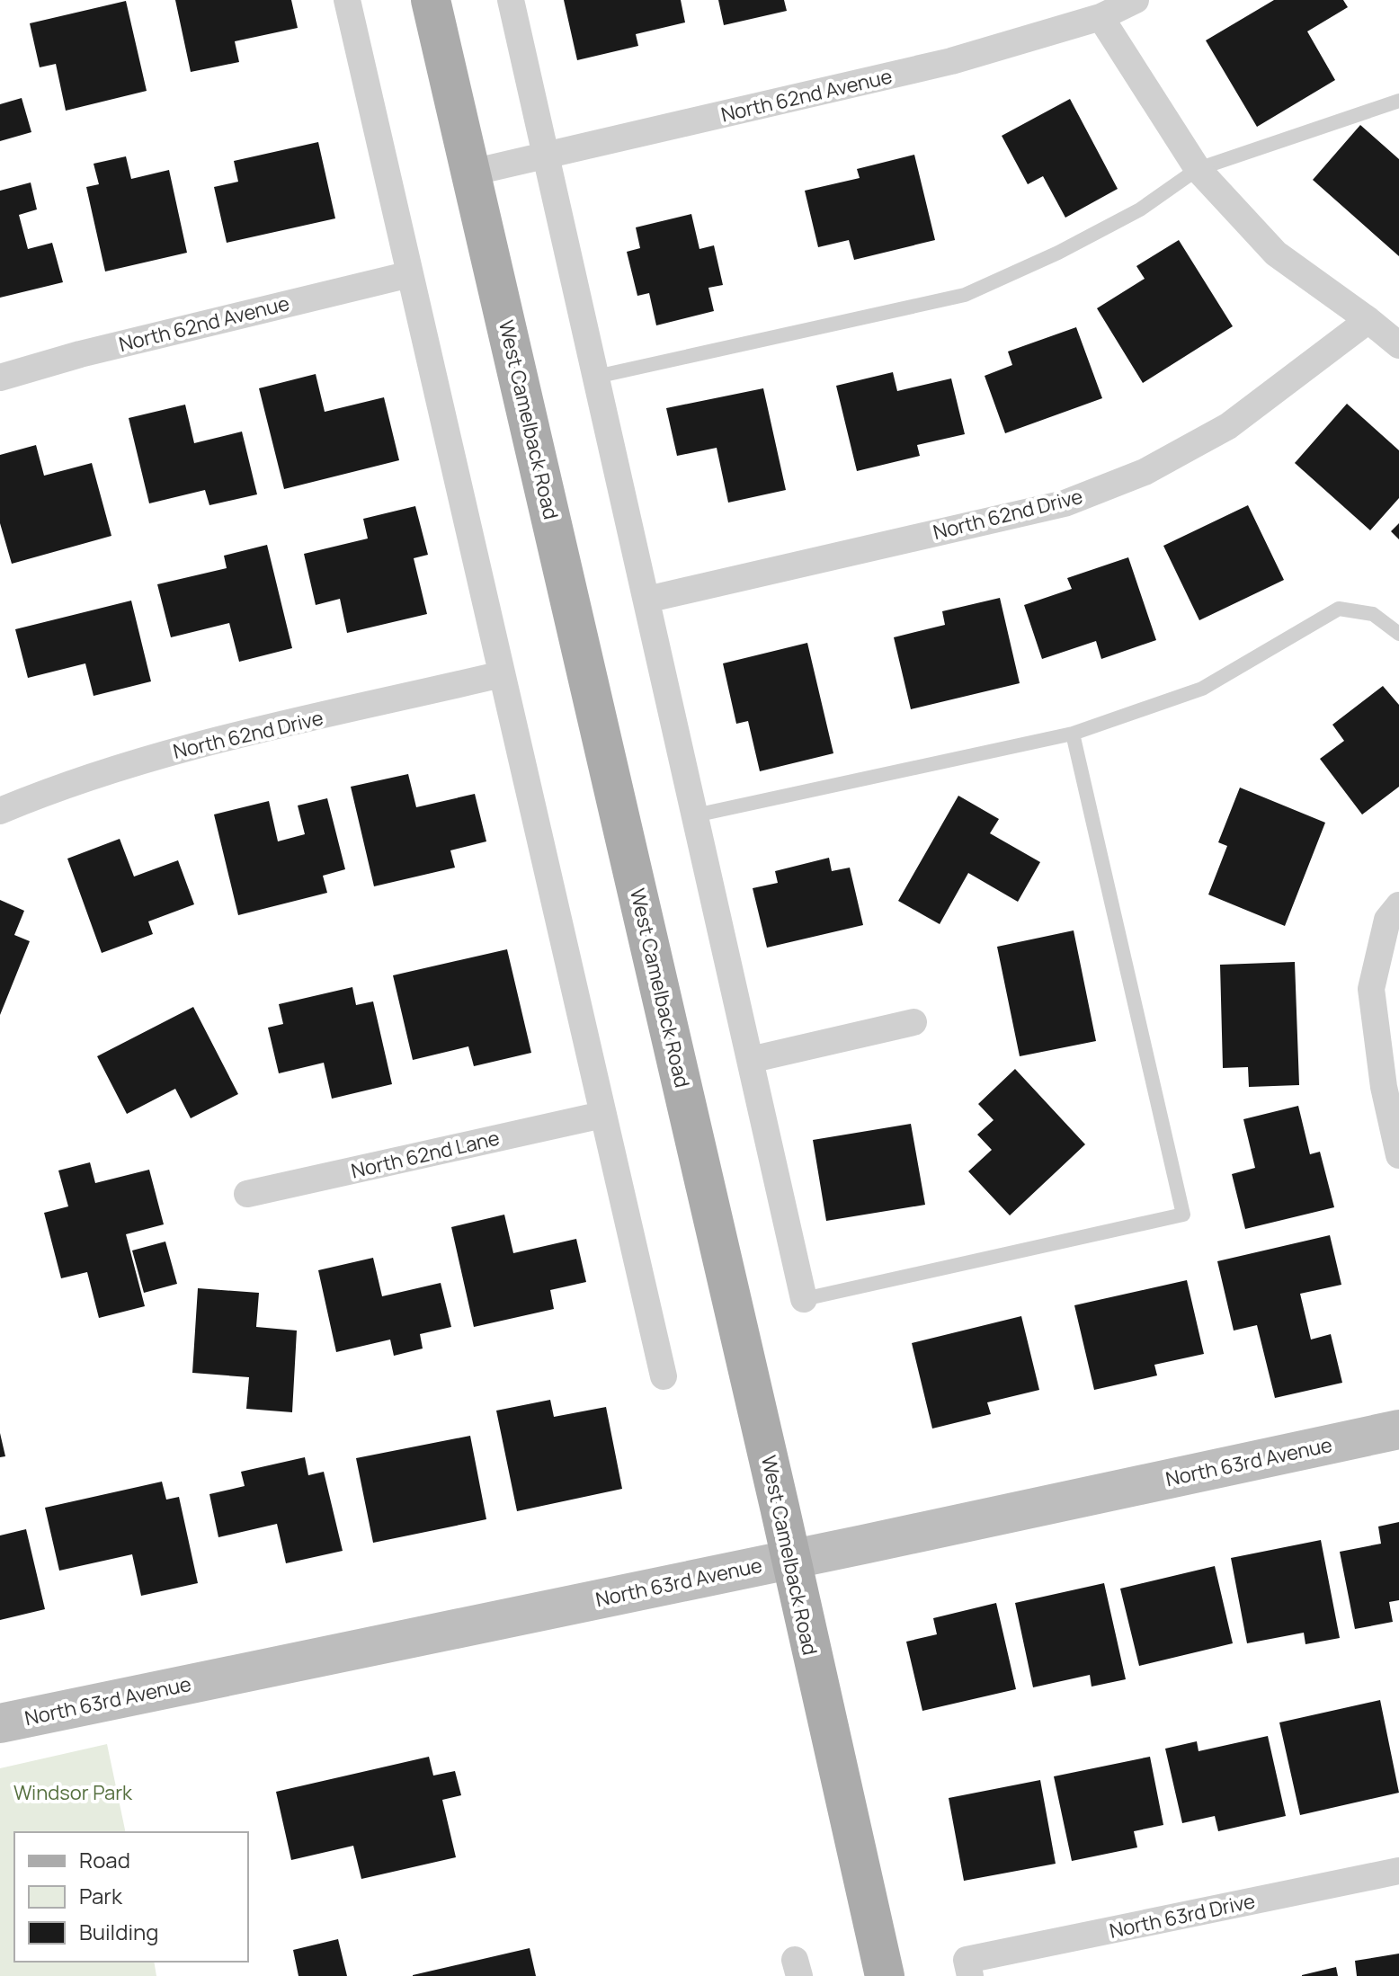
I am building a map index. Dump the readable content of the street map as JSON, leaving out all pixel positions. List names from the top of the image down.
{
  "streets": {
    "main road": ["West Camelback Road"],
    "street": [
      "North 62nd Avenue",
      "North 62nd Drive",
      "North 62nd Lane",
      "North 63rd Avenue",
      "North 63rd Drive"
    ]
  },
  "crossings": [
    ["North 62nd Avenue", "West Camelback Road"],
    ["West Camelback Road", "North 63rd Avenue"]
  ],
  "parks": ["Windsor Park"],
  "legend": ["Road", "Park", "Building"]
}
